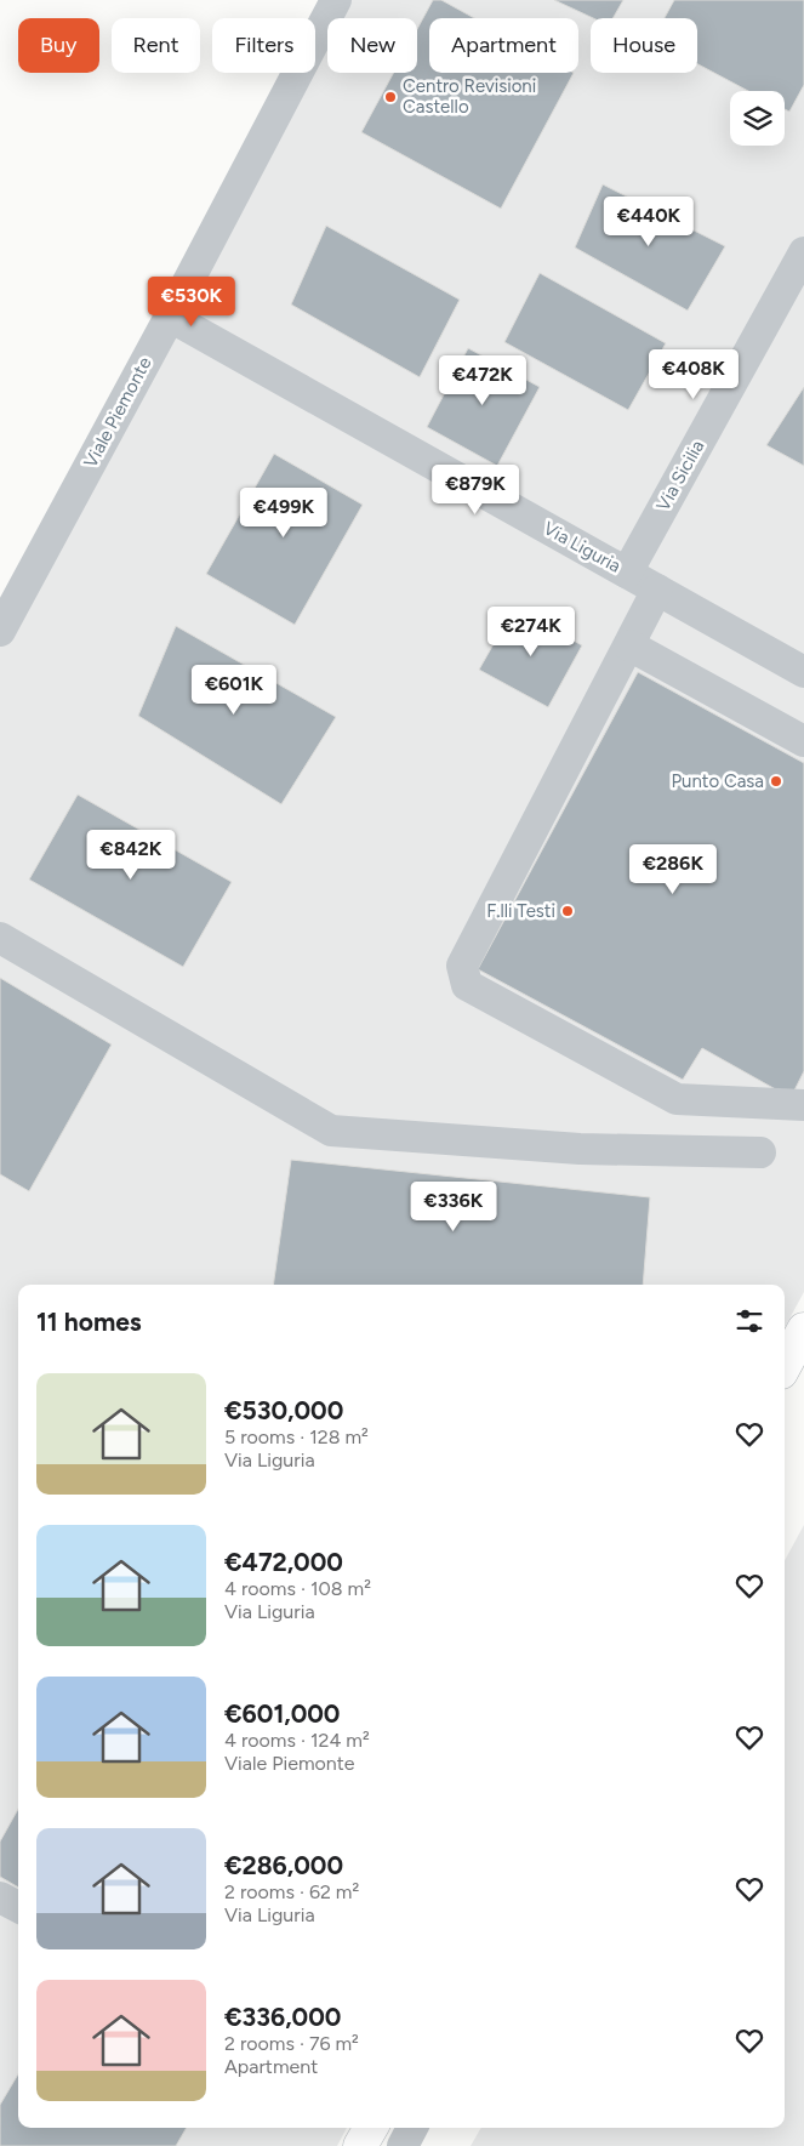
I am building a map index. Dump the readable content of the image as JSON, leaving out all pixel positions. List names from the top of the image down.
{
  "streets": {
    "street": ["Viale Piemonte", "Via Sicilia", "Via Liguria"]
  },
  "crossings": [
    ["Viale Piemonte", "Via Liguria"],
    ["Via Sicilia", "Via Liguria"]
  ],
  "places": ["Centro Revisioni Castello", "Punto Casa", "F.lli Testi"],
  "page": {
    "chip": [
      "Buy",
      "Rent",
      "Filters",
      "New",
      "Apartment",
      "House"
    ],
    "price": [
      "€440K",
      "€530K",
      "€408K",
      "€472K",
      "€879K",
      "€499K",
      "€274K",
      "€601K",
      "€842K",
      "€286K",
      "€336K"
    ],
    "heading": "11 homes",
    "list": [
      {
        "name": "€530,000",
        "note": "5 rooms · 128 m² · Via Liguria"
      },
      {
        "name": "€472,000",
        "note": "4 rooms · 108 m² · Via Liguria"
      },
      {
        "name": "€601,000",
        "note": "4 rooms · 124 m² · Viale Piemonte"
      },
      {
        "name": "€286,000",
        "note": "2 rooms · 62 m² · Via Liguria"
      },
      {
        "name": "€336,000",
        "note": "2 rooms · 76 m² · Apartment"
      }
    ]
  }
}
